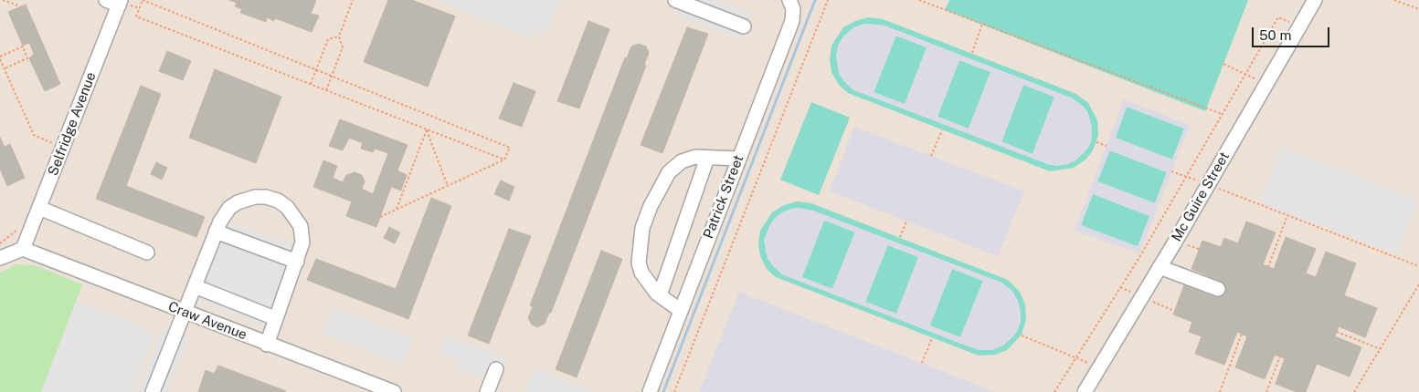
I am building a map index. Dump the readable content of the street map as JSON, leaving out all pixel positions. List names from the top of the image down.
{
  "streets": {
    "street": [
      "Selfridge Avenue",
      "Patrick Street",
      "Mc Guire Street",
      "Craw Avenue"
    ]
  },
  "crossings": [
    ["Selfridge Avenue", "Craw Avenue"]
  ],
  "scale_bar": "50 m"
}
